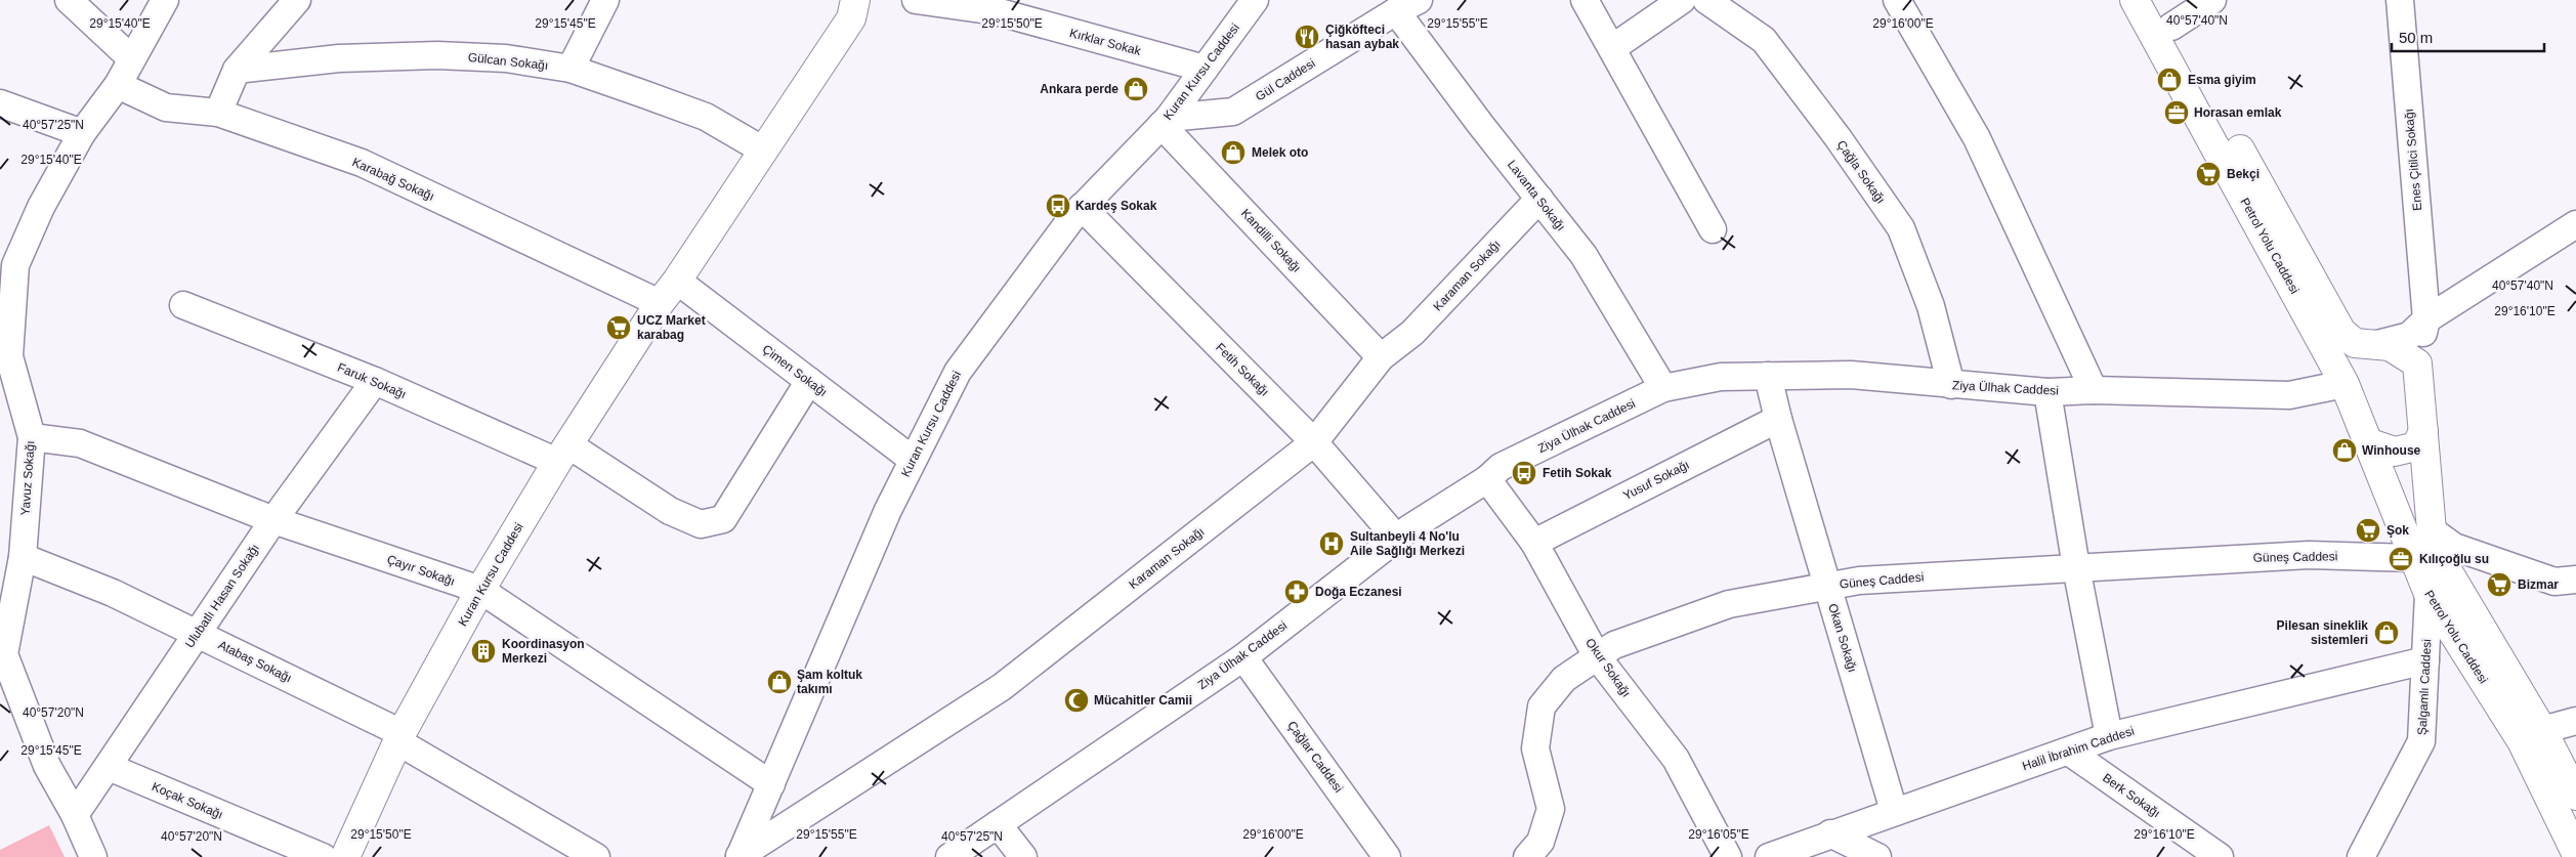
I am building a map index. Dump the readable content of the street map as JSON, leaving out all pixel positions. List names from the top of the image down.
{
  "streets": {
    "main road": ["Kuran Kursu Caddesi", "Petrol Yolu Caddesi"],
    "street": [
      "Kırklar Sokak",
      "Gülcan Sokağı",
      "Gül Caddesi",
      "Enes Çitilci Sokağı",
      "Çağla Sokağı",
      "Karabağ Sokağı",
      "Lavanta Sokağı",
      "Kandilli Sokağı",
      "Karaman Sokağı",
      "Fetih Sokağı",
      "Çimen Sokağı",
      "Faruk Sokağı",
      "Ziya Ülhak Caddesi",
      "Yavuz Sokağı",
      "Yusuf Sokağı",
      "Güneş Caddesi",
      "Çayır Sokağı",
      "Ulubatlı Hasan Sokağı",
      "Okan Sokağı",
      "Atabaş Sokağı",
      "Okur Sokağı",
      "Şalgamlı Caddesi",
      "Halil İbrahim Caddesi",
      "Çağlar Caddesi",
      "Berk Sokağı",
      "Koçak Sokağı"
    ]
  },
  "crossings": [
    ["Kırklar Sokak", "Kuran Kursu Caddesi"],
    ["Gülcan Sokağı", "Kuran Kursu Caddesi"],
    ["Kuran Kursu Caddesi", "Gül Caddesi"],
    ["Kuran Kursu Caddesi", "Karabağ Sokağı"],
    ["Kuran Kursu Caddesi", "Kandilli Sokağı"],
    ["Kuran Kursu Caddesi", "Karaman Sokağı"],
    ["Kuran Kursu Caddesi", "Fetih Sokağı"],
    ["Kuran Kursu Caddesi", "Çimen Sokağı"],
    ["Kuran Kursu Caddesi", "Faruk Sokağı"],
    ["Kuran Kursu Caddesi", "Çayır Sokağı"],
    ["Kuran Kursu Caddesi", "Atabaş Sokağı"],
    ["Gül Caddesi", "Lavanta Sokağı"],
    ["Gül Caddesi", "Kandilli Sokağı"],
    ["Çağla Sokağı", "Ziya Ülhak Caddesi"],
    ["Karabağ Sokağı", "Yavuz Sokağı"],
    ["Lavanta Sokağı", "Karaman Sokağı"],
    ["Lavanta Sokağı", "Ziya Ülhak Caddesi"],
    ["Kandilli Sokağı", "Karaman Sokağı"],
    ["Petrol Yolu Caddesi", "Ziya Ülhak Caddesi"],
    ["Petrol Yolu Caddesi", "Güneş Caddesi"],
    ["Petrol Yolu Caddesi", "Şalgamlı Caddesi"],
    ["Karaman Sokağı", "Fetih Sokağı"],
    ["Fetih Sokağı", "Ziya Ülhak Caddesi"],
    ["Çimen Sokağı", "Faruk Sokağı"],
    ["Faruk Sokağı", "Ulubatlı Hasan Sokağı"],
    ["Ziya Ülhak Caddesi", "Okan Sokağı"],
    ["Ziya Ülhak Caddesi", "Okur Sokağı"],
    ["Ziya Ülhak Caddesi", "Çağlar Caddesi"],
    ["Yavuz Sokağı", "Çayır Sokağı"],
    ["Yavuz Sokağı", "Ulubatlı Hasan Sokağı"],
    ["Yavuz Sokağı", "Atabaş Sokağı"],
    ["Yusuf Sokağı", "Okan Sokağı"],
    ["Yusuf Sokağı", "Okur Sokağı"],
    ["Güneş Caddesi", "Okan Sokağı"],
    ["Güneş Caddesi", "Okur Sokağı"],
    ["Çayır Sokağı", "Ulubatlı Hasan Sokağı"],
    ["Ulubatlı Hasan Sokağı", "Atabaş Sokağı"],
    ["Ulubatlı Hasan Sokağı", "Koçak Sokağı"],
    ["Okan Sokağı", "Halil İbrahim Caddesi"],
    ["Şalgamlı Caddesi", "Halil İbrahim Caddesi"],
    ["Halil İbrahim Caddesi", "Berk Sokağı"]
  ],
  "places": {
    "restaurant": ["Çiğköfteci hasan aybak"],
    "shop": [
      "Esma giyim",
      "Ankara perde",
      "Melek oto",
      "Winhouse",
      "Pilesan sineklik sistemleri",
      "Şam koltuk takımı"
    ],
    "office": ["Horasan emlak", "Kılıçoğlu su"],
    "supermarket": [
      "Bekçi",
      "UCZ Market karabag",
      "Şok",
      "Bizmar"
    ],
    "bus stop": ["Kardeş Sokak", "Fetih Sokak"],
    "hospital": ["Sultanbeyli 4 No'lu Aile Sağlığı Merkezi"],
    "pharmacy": ["Doğa Eczanesi"],
    "building": ["Koordinasyon Merkezi"],
    "mosque": ["Mücahitler Camii"]
  },
  "scale_bar": "50 m",
  "coordinates": [
    "40°57'40\"N",
    "29°15'40\"E",
    "29°15'45\"E",
    "29°15'50\"E",
    "29°15'55\"E",
    "29°16'00\"E",
    "40°57'25\"N",
    "29°16'10\"E",
    "40°57'20\"N",
    "29°16'05\"E"
  ]
}
